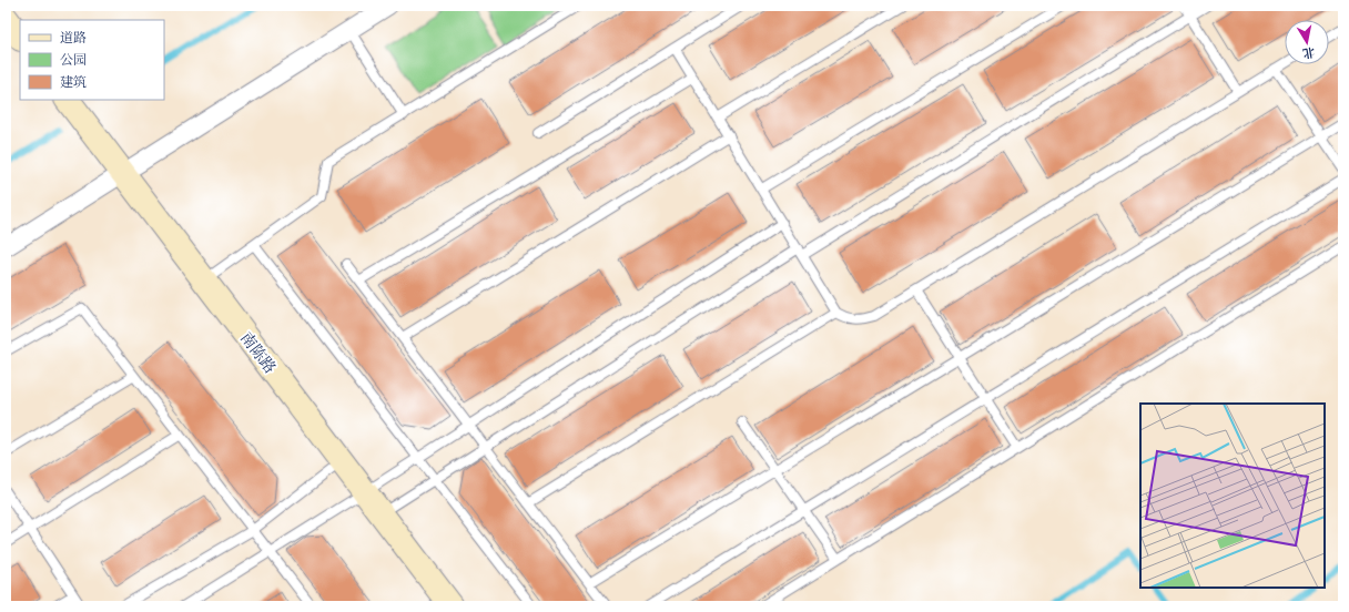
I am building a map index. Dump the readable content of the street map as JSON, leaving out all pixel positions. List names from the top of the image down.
{
  "streets": {
    "street": ["南陈路"]
  },
  "legend": ["道路", "公园", "建筑"],
  "north": "bottom"
}
